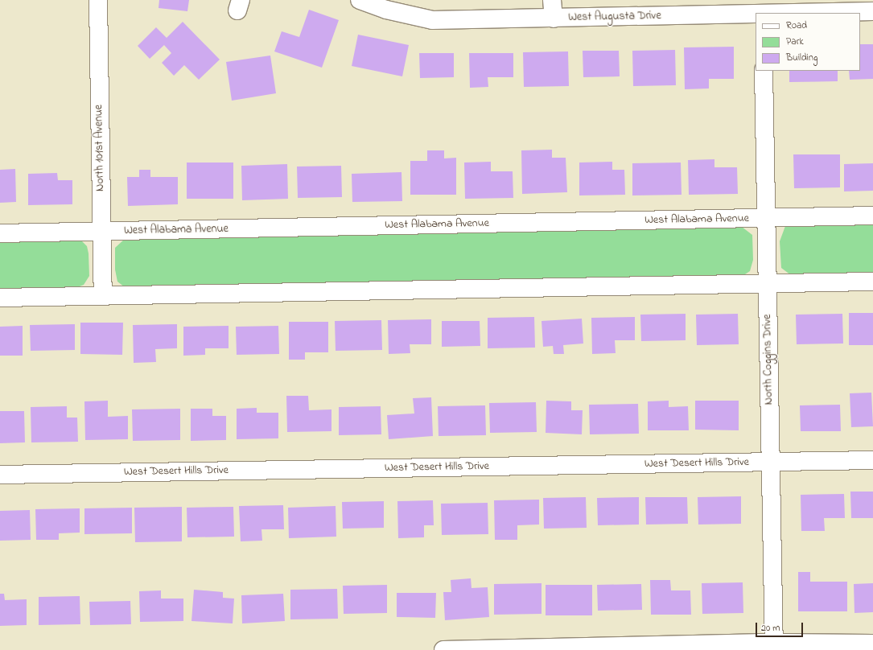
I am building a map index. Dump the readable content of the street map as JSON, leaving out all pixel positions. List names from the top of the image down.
{
  "streets": {
    "street": [
      "West Augusta Drive",
      "North 101st Avenue",
      "West Alabama Avenue",
      "North Coggins Drive",
      "West Desert Hills Drive"
    ]
  },
  "crossings": [
    ["North 101st Avenue", "West Alabama Avenue"],
    ["West Alabama Avenue", "North Coggins Drive"],
    ["North Coggins Drive", "West Desert Hills Drive"]
  ],
  "legend": ["Road", "Park", "Building"],
  "scale_bar": "20 m"
}
